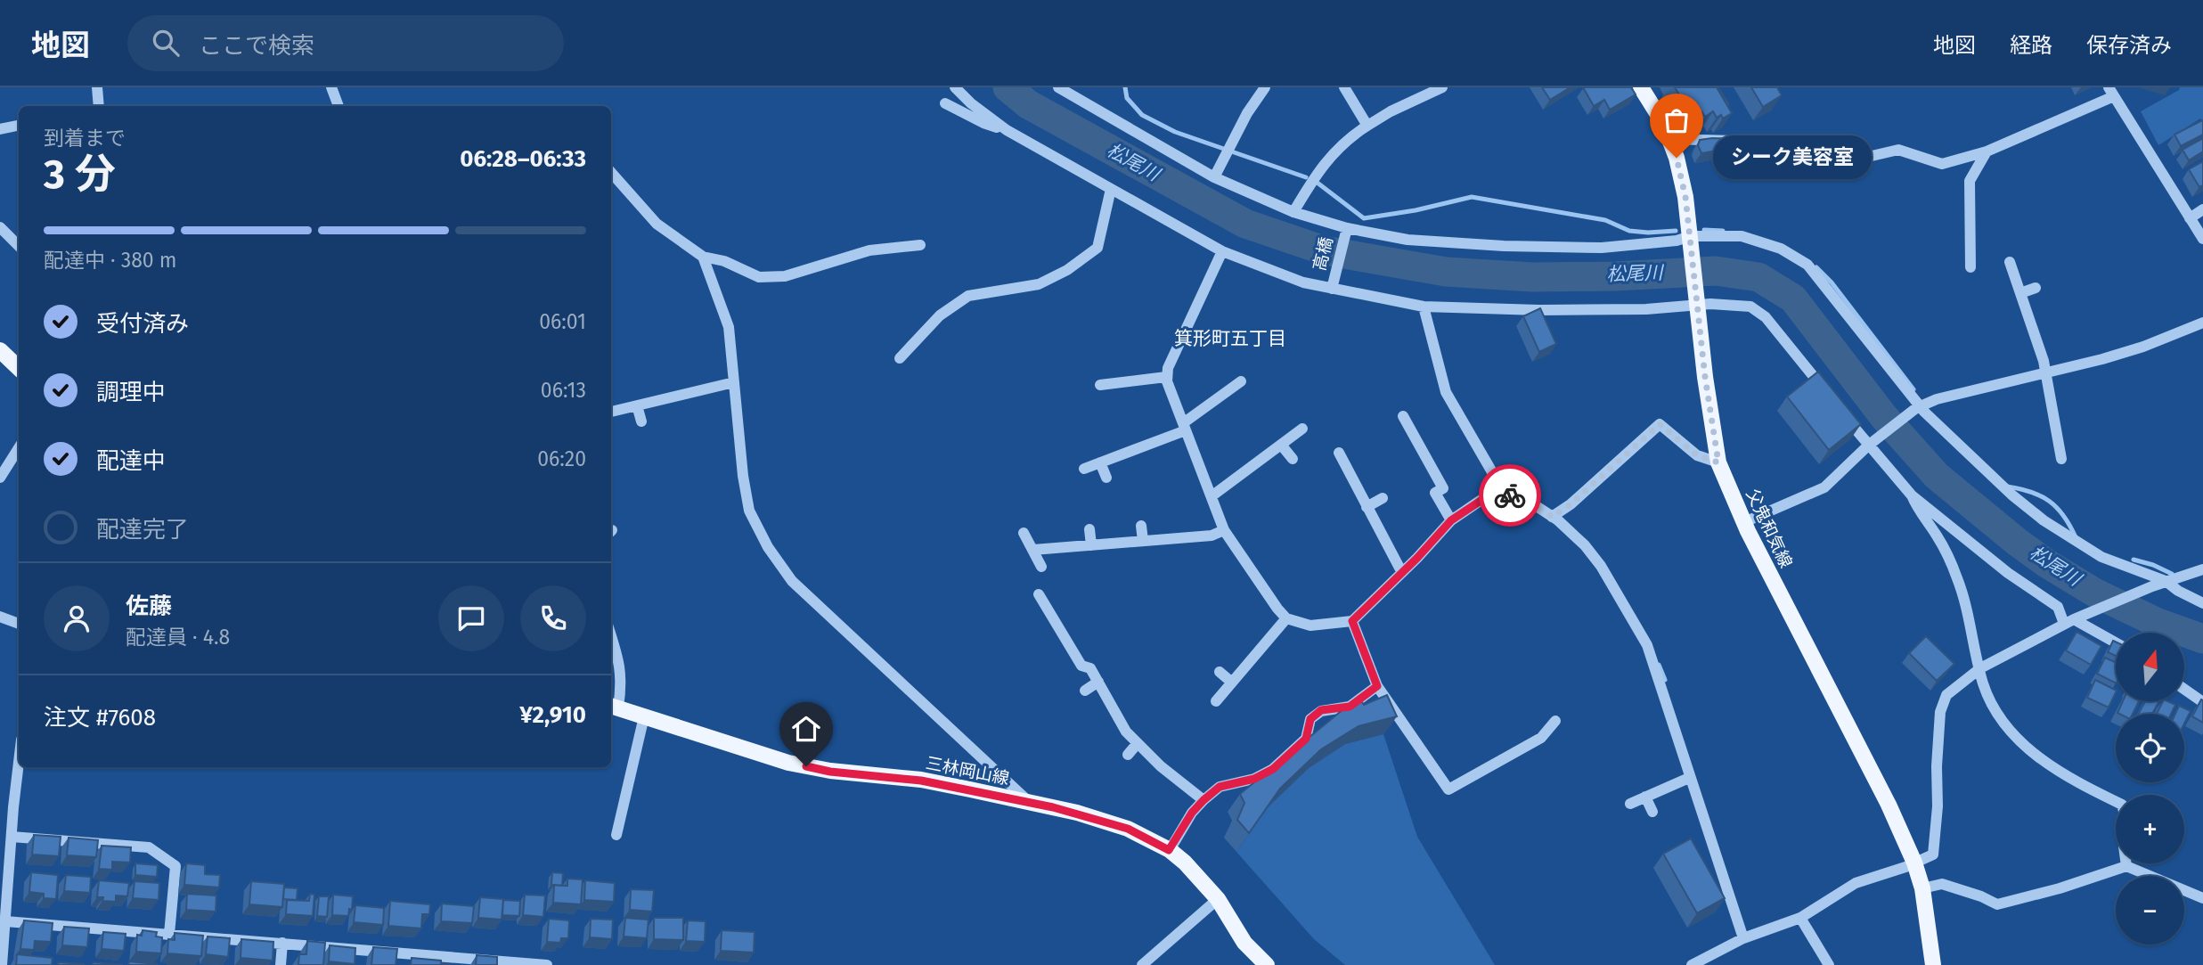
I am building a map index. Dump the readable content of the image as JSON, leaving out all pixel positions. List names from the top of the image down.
{
  "streets": {
    "main road": ["父鬼和気線", "三林岡山線"],
    "street": ["高橋"]
  },
  "districts": ["箕形町五丁目"],
  "water": ["松尾川"],
  "places": ["シーク美容室"],
  "north": "top",
  "page": {
    "header": "地図",
    "search": "ここで検索",
    "nav": ["地図", "経路", "保存済み"],
    "heading": ["3 分", "到着まで", "06:28–06:33"],
    "panel": [
      "佐藤",
      "配達員 · 4.8",
      "注文 #7608",
      "¥2,910"
    ],
    "bubble": "シーク美容室",
    "bar": "配達中 · 380 m",
    "list": [
      ["受付済み", "06:01"],
      ["調理中", "06:13"],
      ["配達中", "06:20"],
      "配達完了"
    ],
    "map_buttons": ["+", "−"]
  }
}
